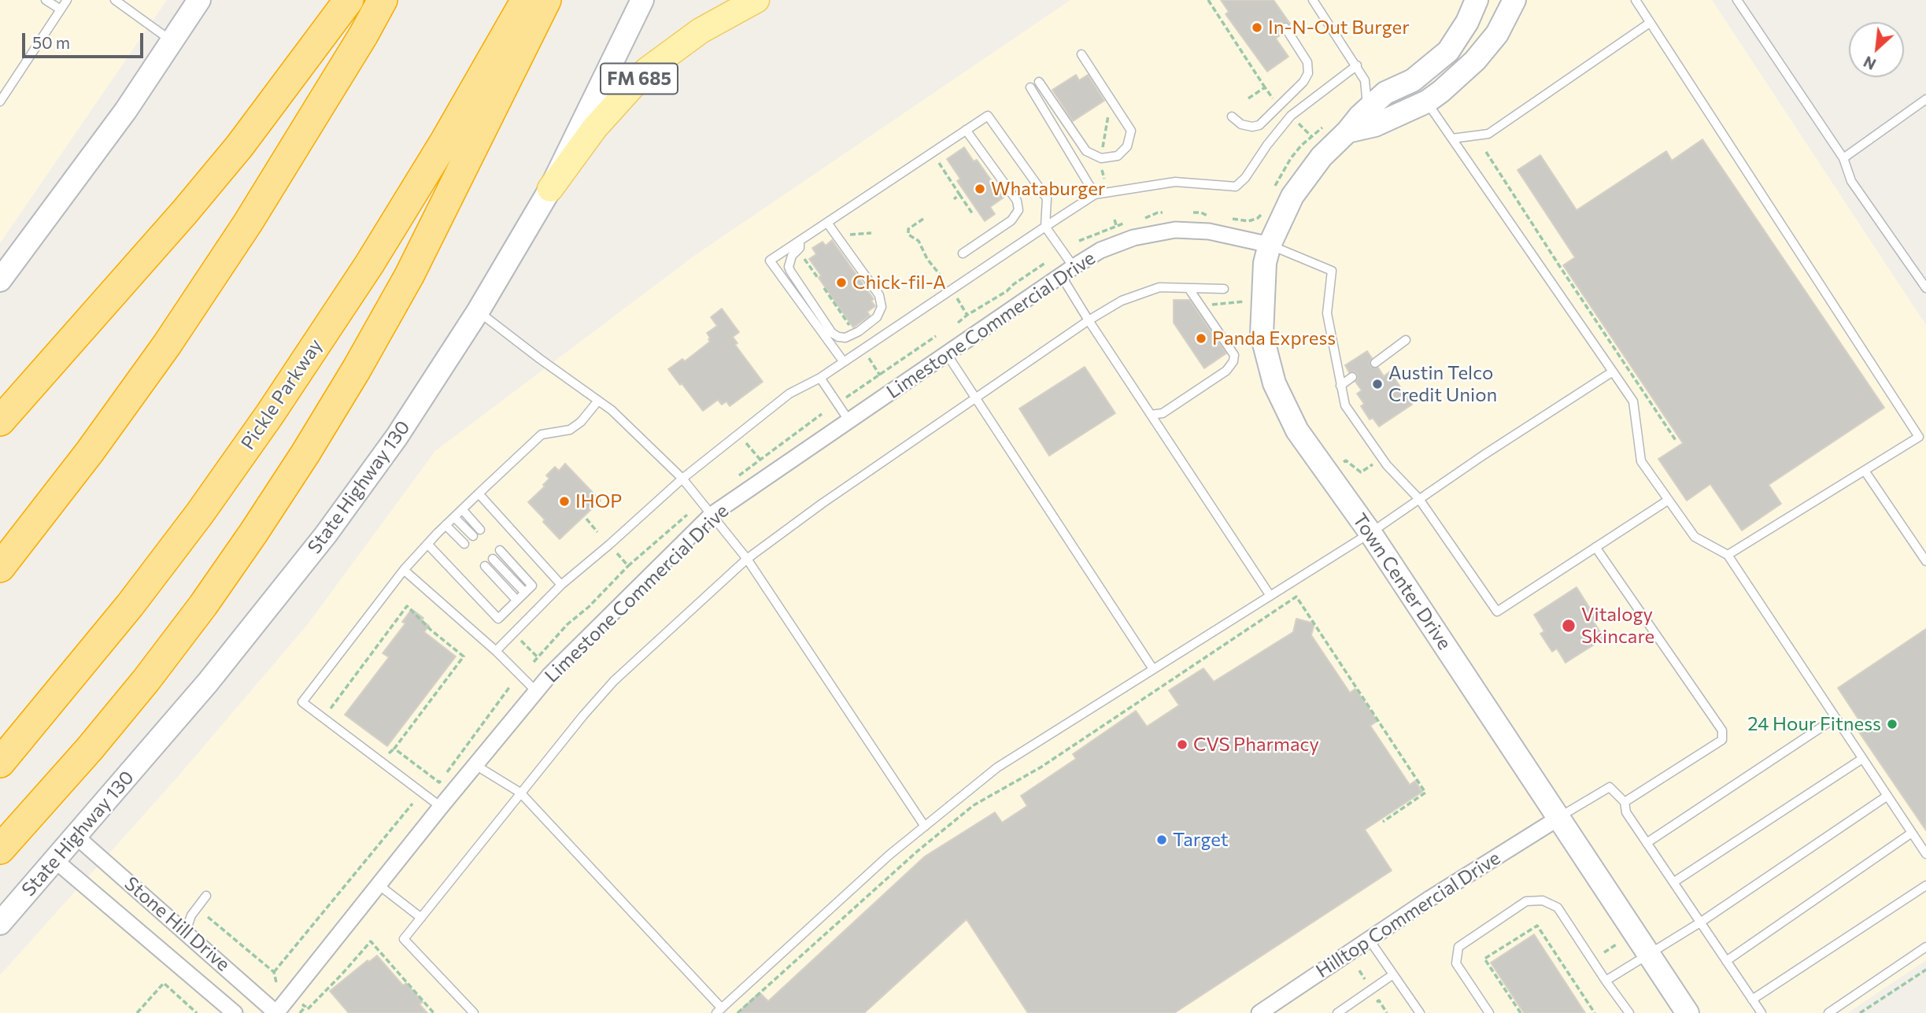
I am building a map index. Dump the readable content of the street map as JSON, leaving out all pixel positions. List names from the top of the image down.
{
  "streets": {
    "highway": ["Pickle Parkway"],
    "main road": ["FM 685"],
    "street": [
      "Limestone Commercial Drive",
      "State Highway 130",
      "Town Center Drive",
      "Hilltop Commercial Drive",
      "Stone Hill Drive"
    ]
  },
  "crossings": [
    ["FM 685", "State Highway 130"],
    ["Limestone Commercial Drive", "Town Center Drive"],
    ["Limestone Commercial Drive", "Stone Hill Drive"],
    ["State Highway 130", "Stone Hill Drive"],
    ["Town Center Drive", "Hilltop Commercial Drive"]
  ],
  "places": [
    "In-N-Out Burger",
    "Whataburger",
    "Chick-fil-A",
    "Panda Express",
    "Austin Telco Credit Union",
    "IHOP",
    "Vitalogy Skincare",
    "24 Hour Fitness",
    "CVS Pharmacy",
    "Target"
  ],
  "scale_bar": "50 m",
  "north": "bottom left"
}
